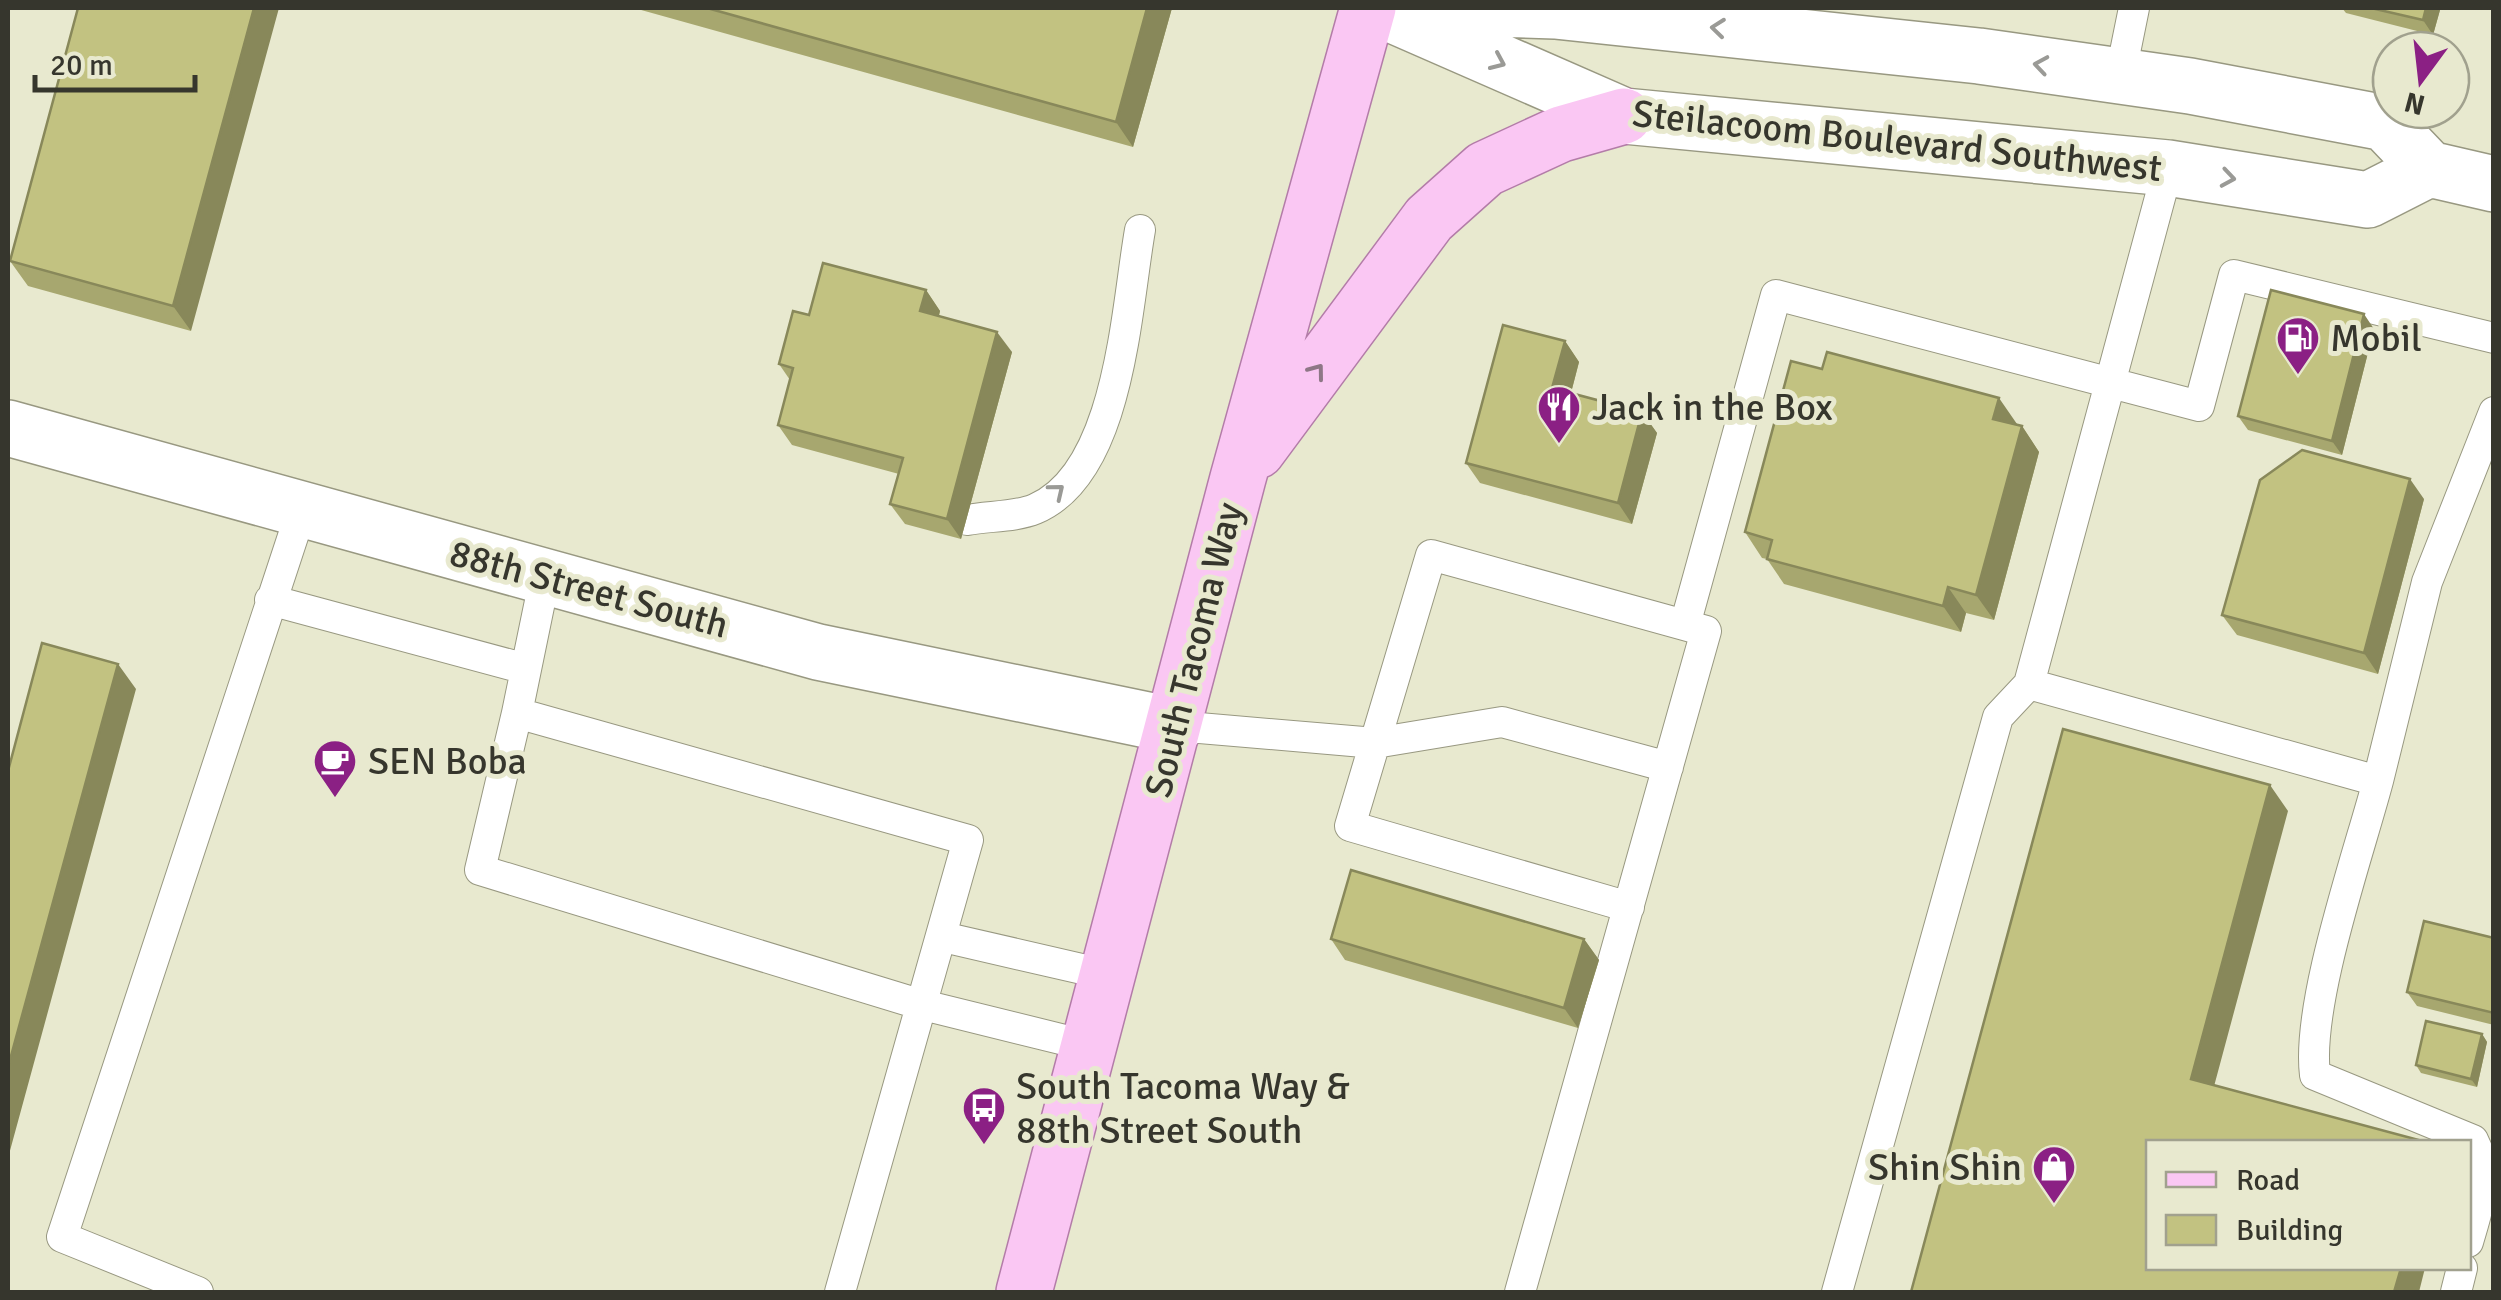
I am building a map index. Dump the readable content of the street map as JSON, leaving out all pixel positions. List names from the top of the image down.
{
  "streets": {
    "main road": ["Steilacoom Boulevard Southwest", "88th Street South", "South Tacoma Way"]
  },
  "crossings": [
    ["88th Street South", "South Tacoma Way"]
  ],
  "places": {
    "fuel station": ["Mobil"],
    "restaurant": ["Jack in the Box"],
    "cafe": ["SEN Boba"],
    "bus stop": ["South Tacoma Way & 88th Street South"],
    "shop": ["Shin Shin"]
  },
  "legend": ["Road", "Building"],
  "scale_bar": "20 m",
  "north": "bottom"
}
